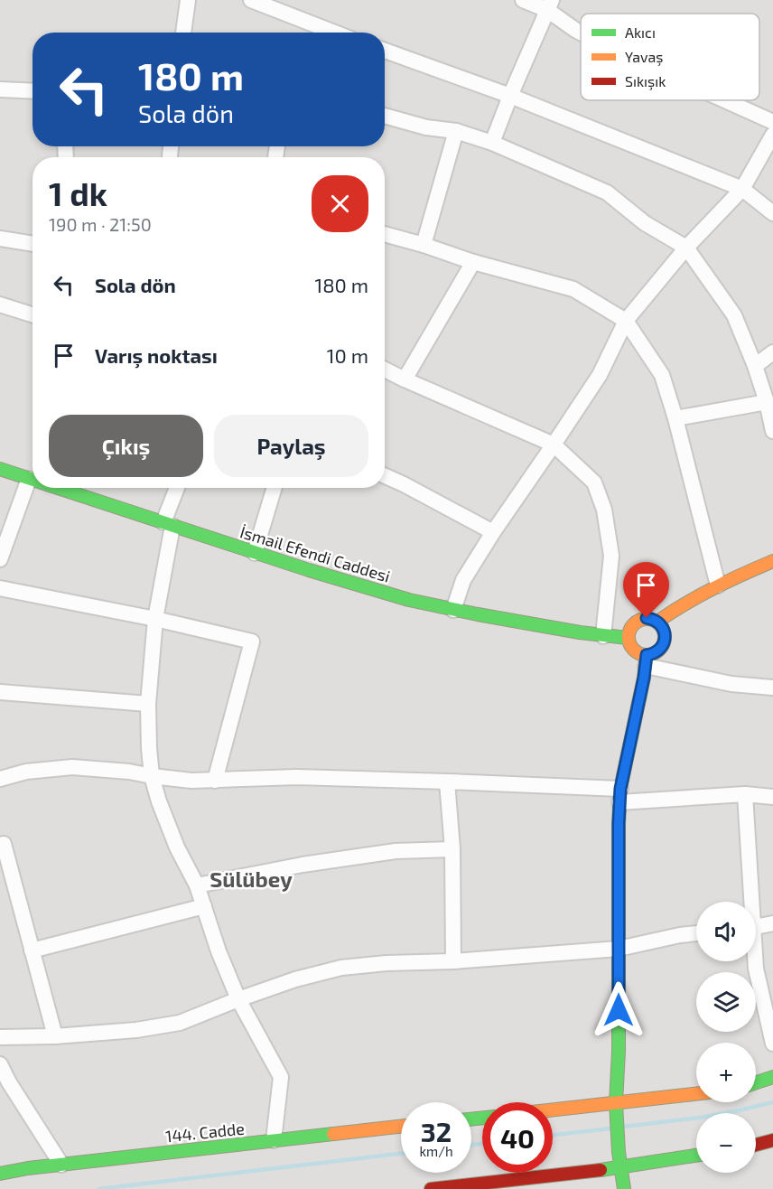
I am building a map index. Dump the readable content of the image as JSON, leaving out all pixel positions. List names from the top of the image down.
{
  "streets": {
    "street": ["İsmail Efendi Caddesi", "144. Cadde"]
  },
  "districts": ["Sülübey"],
  "legend": ["Akıcı", "Yavaş", "Sıkışık"],
  "page": {
    "turn": ["180 m", "Sola dön"],
    "heading": ["1 dk", "190 m · 21:50"],
    "list": [
      {
        "name": "Sola dön",
        "value": "180 m"
      },
      {
        "name": "Varış noktası",
        "value": "10 m"
      }
    ],
    "buttons": ["Çıkış", "Paylaş"],
    "map_buttons": ["+", "−"],
    "speed": "32 km/h",
    "limit": "40"
  }
}
